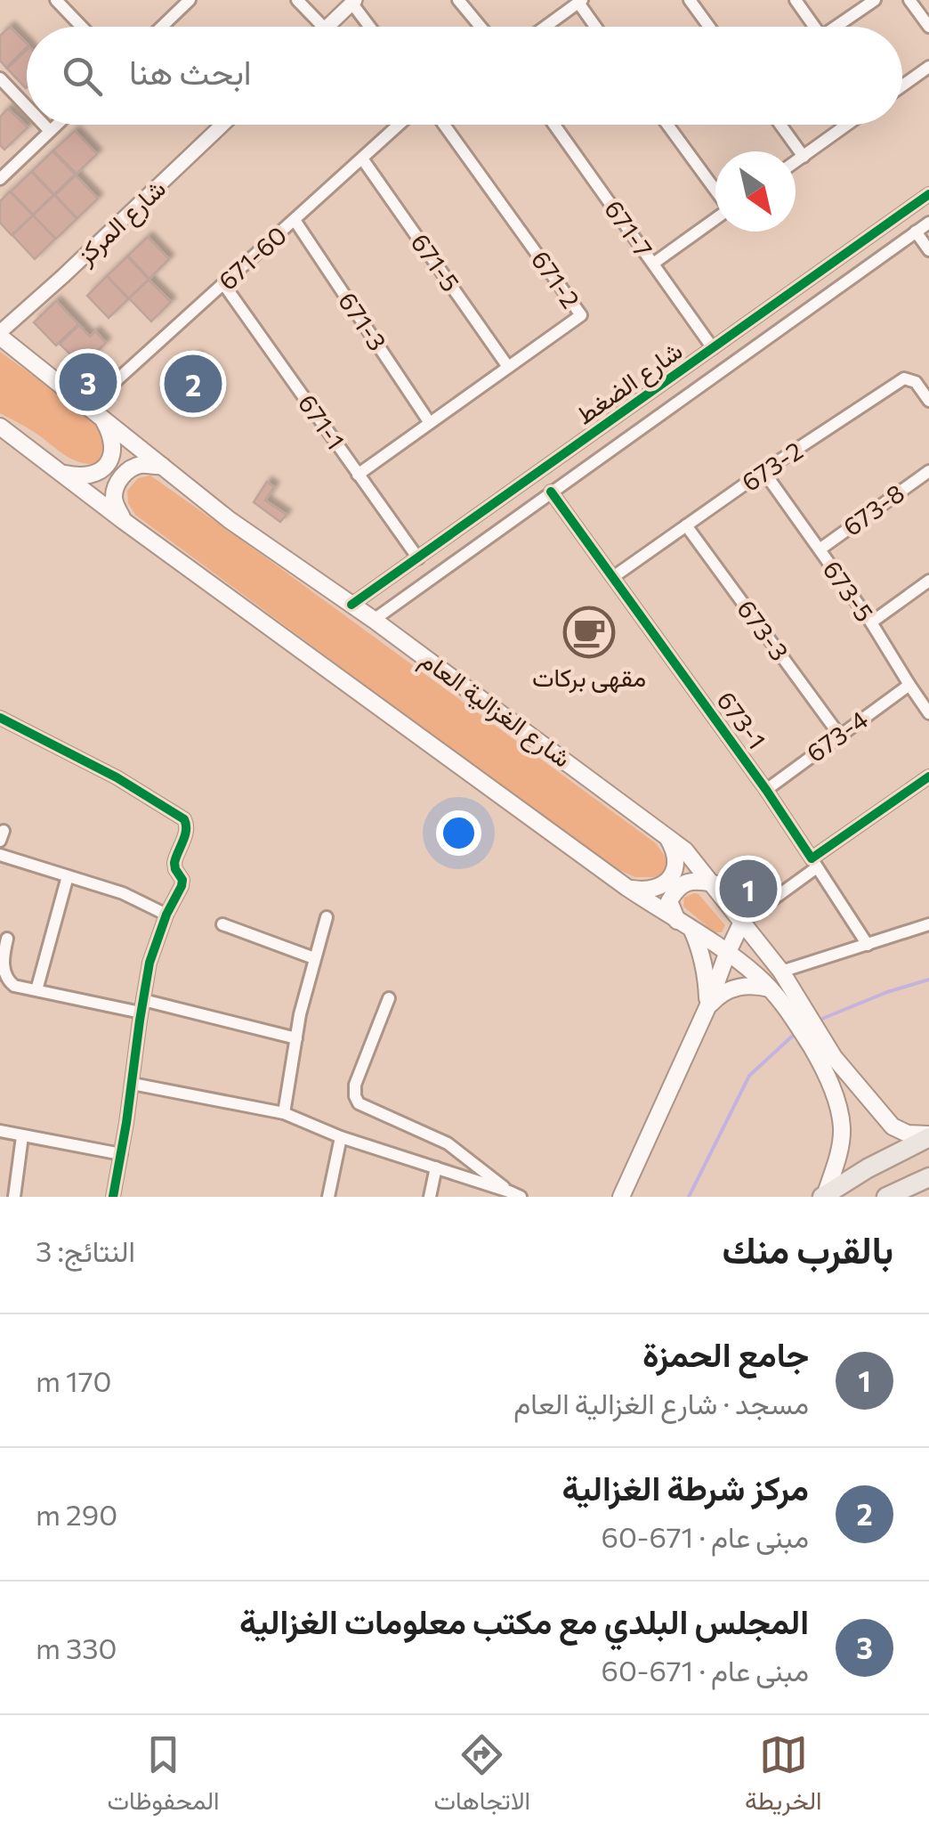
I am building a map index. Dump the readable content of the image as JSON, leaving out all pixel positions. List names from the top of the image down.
{
  "streets": {
    "main road": ["شارع الغزالية العام"],
    "street": [
      "شارع المركز",
      "671-7",
      "671-60",
      "671-5",
      "671-2",
      "671-3",
      "شارع الضغط",
      "671-1",
      "673-2",
      "673-8",
      "673-5",
      "673-3",
      "673-1",
      "673-4"
    ]
  },
  "crossings": [
    ["شارع المركز", "شارع الغزالية العام"],
    ["671-7", "شارع الضغط"],
    ["671-60", "671-5"],
    ["671-60", "671-3"],
    ["671-60", "671-1"],
    ["671-60", "شارع الغزالية العام"],
    ["671-5", "671-2"],
    ["671-2", "671-3"],
    ["671-2", "671-1"],
    ["شارع الضغط", "671-1"],
    ["شارع الضغط", "شارع الغزالية العام"],
    ["شارع الضغط", "673-1"],
    ["673-2", "673-5"],
    ["673-2", "673-3"],
    ["673-2", "673-1"],
    ["673-8", "673-5"],
    ["673-5", "673-4"],
    ["673-3", "673-4"],
    ["673-1", "673-4"]
  ],
  "places": {
    "cafe": ["مقهى بركات"]
  },
  "north": "bottom right",
  "page": {
    "search": "ابحث هنا",
    "pins": ["3", "2", "1"],
    "heading": ["بالقرب منك", "النتائج: 3"],
    "list": [
      {
        "mark": "1",
        "name": "جامع الحمزة",
        "note": "مسجد · شارع الغزالية العام",
        "value": "170 m"
      },
      {
        "mark": "2",
        "name": "مركز شرطة الغزالية",
        "note": "مبنى عام · 671-60",
        "value": "290 m"
      },
      {
        "mark": "3",
        "name": "المجلس البلدي مع مكتب معلومات الغزالية",
        "note": "مبنى عام · 671-60",
        "value": "330 m"
      }
    ],
    "nav": ["الخريطة", "الاتجاهات", "المحفوظات"]
  }
}
